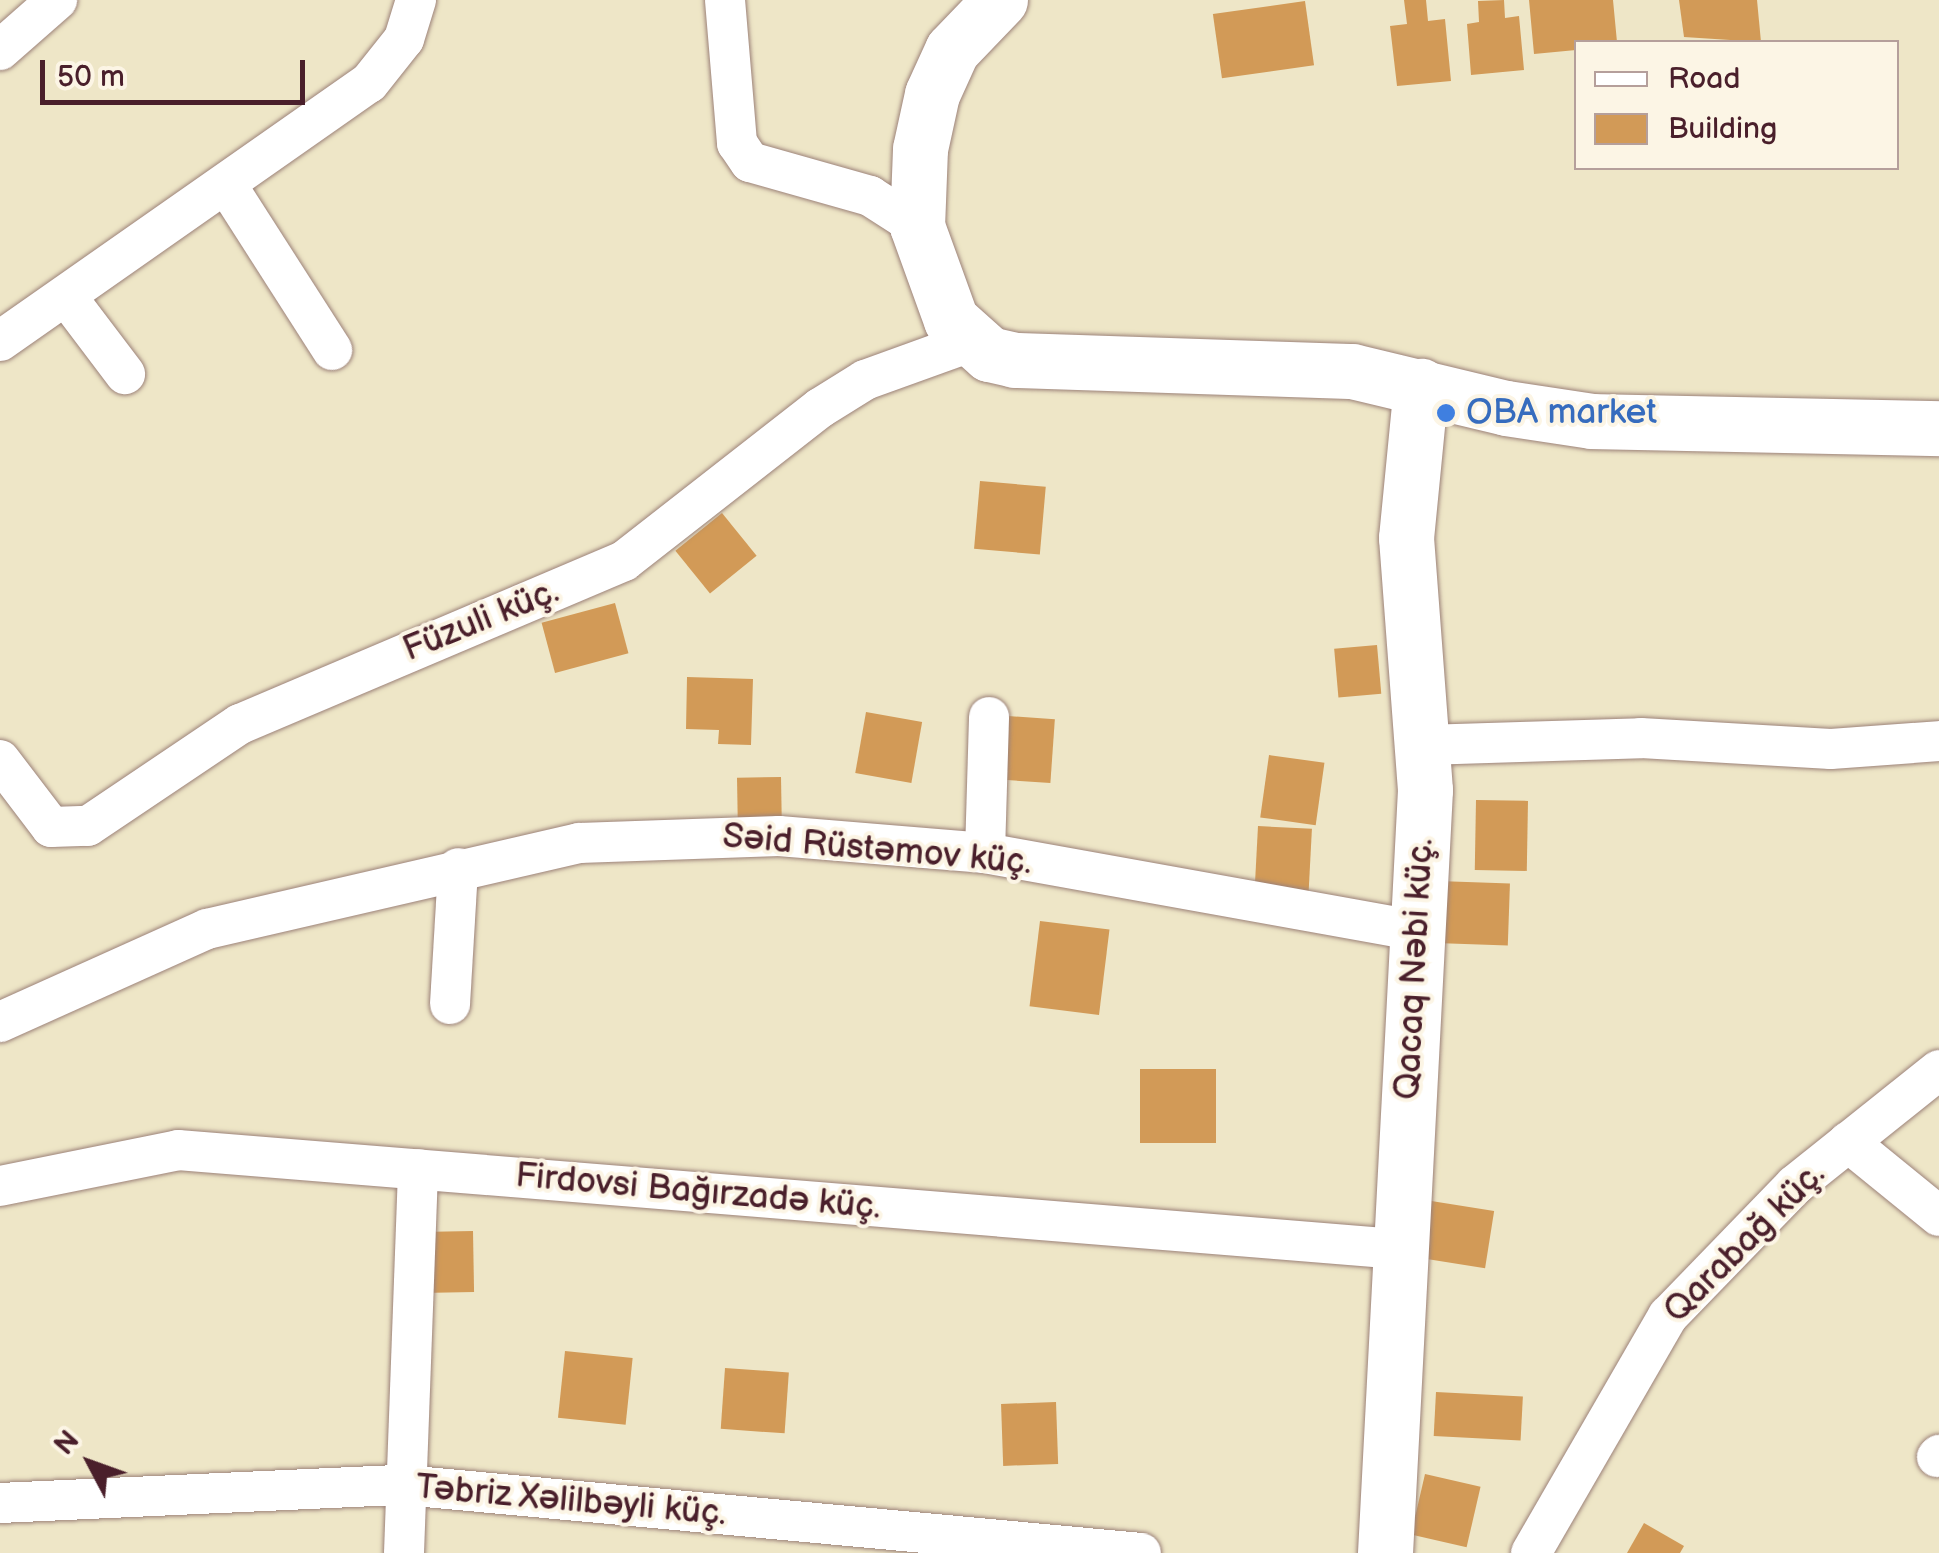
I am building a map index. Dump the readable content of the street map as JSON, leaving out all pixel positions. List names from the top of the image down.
{
  "streets": {
    "street": [
      "Füzuli küç.",
      "Səid Rüstəmov küç.",
      "Qacaq Nəbi küç.",
      "Firdovsi Bağırzadə küç.",
      "Qarabağ küç.",
      "Təbriz Xəlilbəyli küç."
    ]
  },
  "crossings": [
    ["Səid Rüstəmov küç.", "Qacaq Nəbi küç."],
    ["Qacaq Nəbi küç.", "Firdovsi Bağırzadə küç."]
  ],
  "places": ["OBA market"],
  "legend": ["Road", "Building"],
  "scale_bar": "50 m",
  "north": "top left"
}
